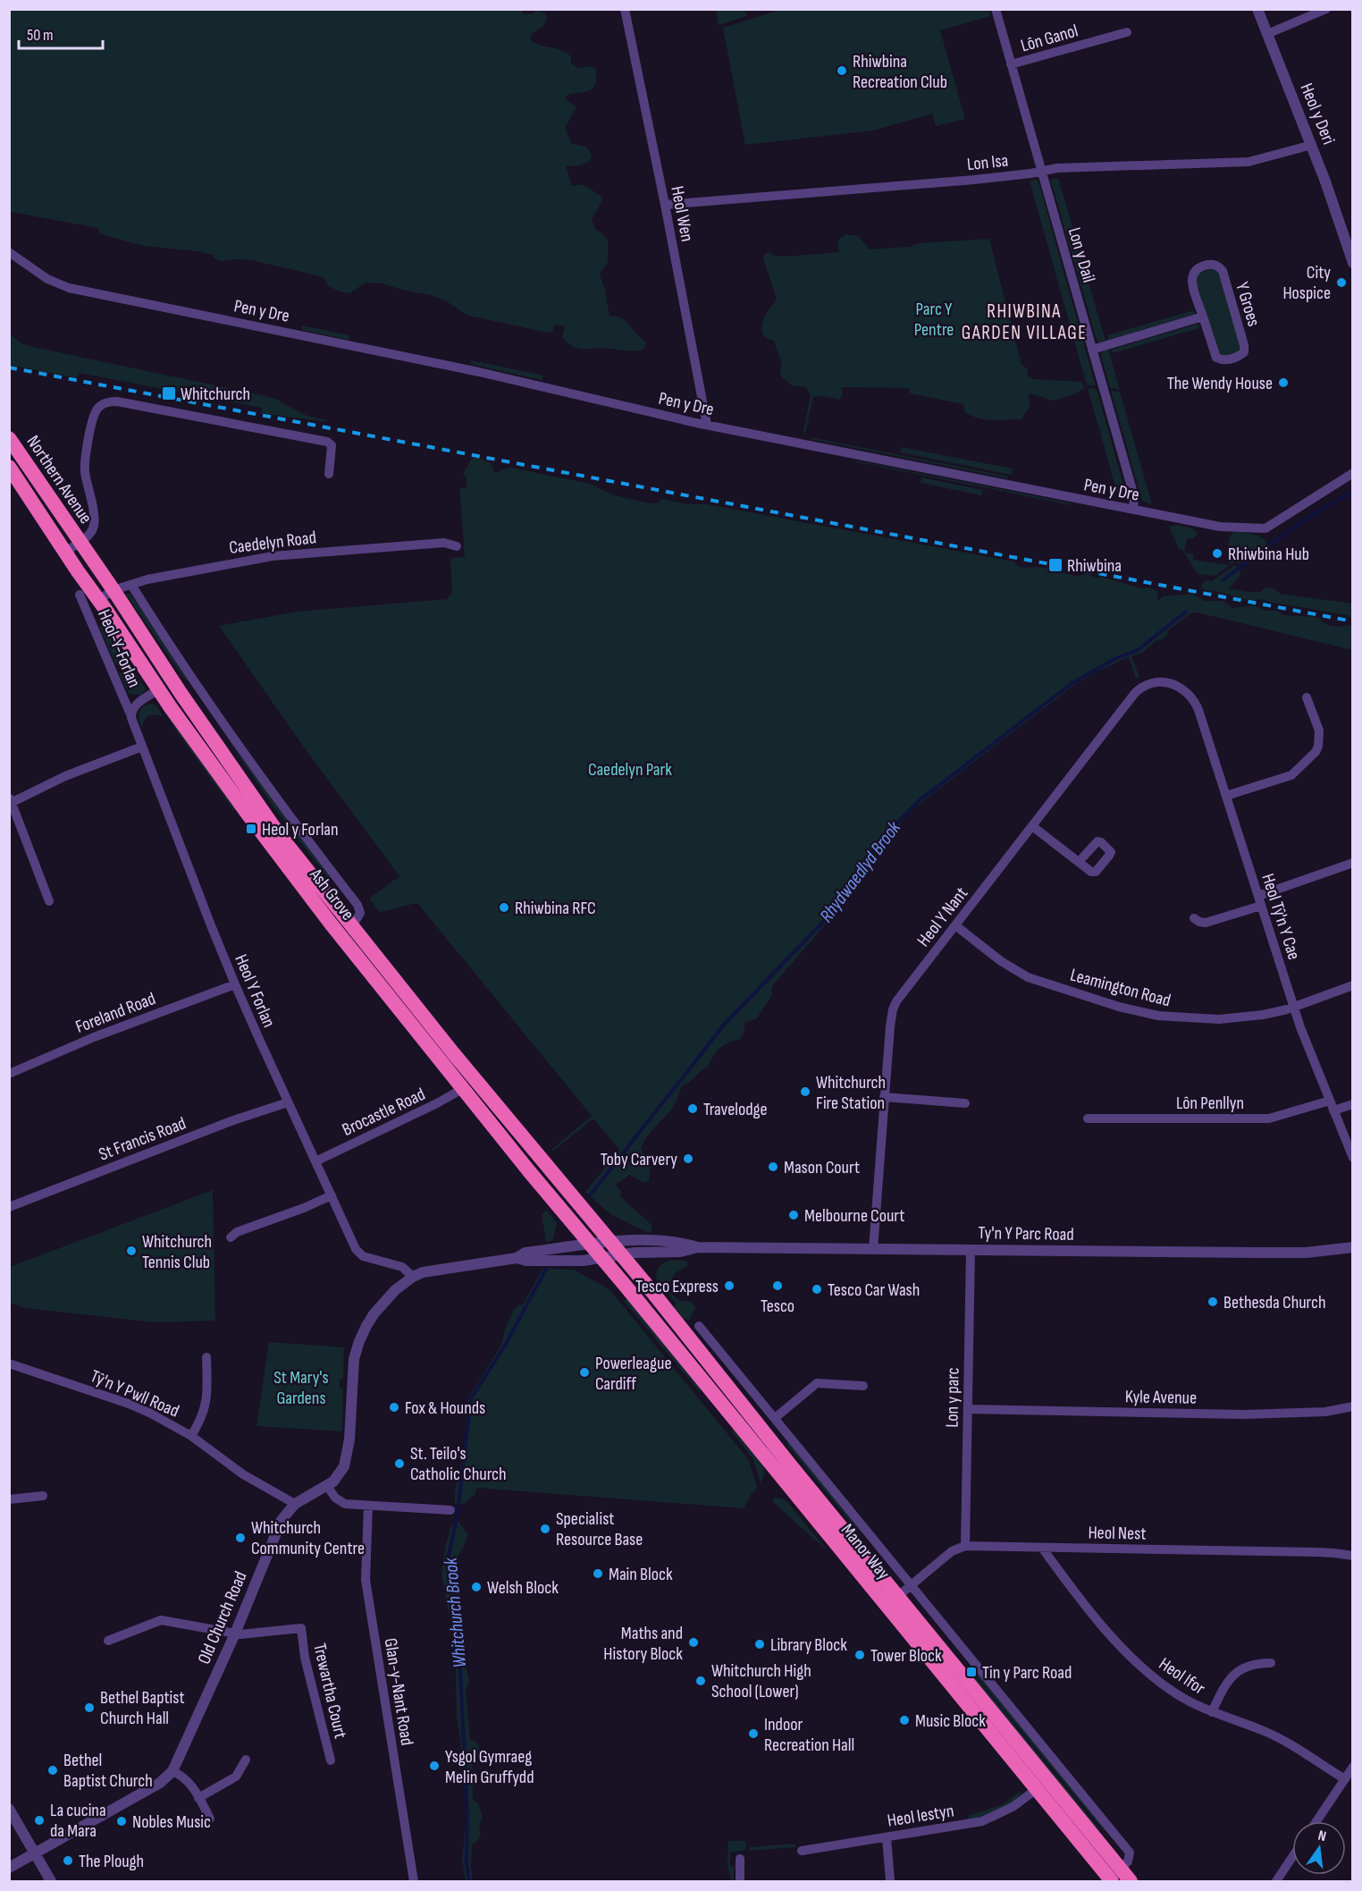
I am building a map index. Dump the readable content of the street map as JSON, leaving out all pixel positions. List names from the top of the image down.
{
  "streets": {
    "highway": ["Northern Avenue", "Ash Grove", "Manor Way"],
    "street": [
      "Lôn Ganol",
      "Heol y Deri",
      "Lon Isa",
      "Heol Wen",
      "Lon y Dail",
      "Y Groes",
      "Pen y Dre",
      "Caedelyn Road",
      "Heol-Y-Forlan",
      "Heol Y Nant",
      "Heol Tŷ'n Y Cae",
      "Leamington Road",
      "Heol Y Forlan",
      "Foreland Road",
      "Lôn Penllyn",
      "Brocastle Road",
      "St Francis Road",
      "Ty'n Y Parc Road",
      "Tŷ'n Y Pwll Road",
      "Kyle Avenue",
      "Lon y parc",
      "Heol Nest",
      "Old Church Road",
      "Heol Ifor",
      "Trewartha Court",
      "Glan-y-Nant Road",
      "Heol Iestyn"
    ]
  },
  "crossings": [
    ["Lôn Ganol", "Lon y Dail"],
    ["Heol y Deri", "Lon Isa"],
    ["Lon Isa", "Heol Wen"],
    ["Lon Isa", "Lon y Dail"],
    ["Heol Wen", "Pen y Dre"],
    ["Lon y Dail", "Pen y Dre"],
    ["Northern Avenue", "Ash Grove"],
    ["Caedelyn Road", "Ash Grove"],
    ["Heol-Y-Forlan", "Heol Y Forlan"],
    ["Ash Grove", "Brocastle Road"],
    ["Ash Grove", "Ty'n Y Parc Road"],
    ["Ash Grove", "Manor Way"],
    ["Ash Grove", "Old Church Road"],
    ["Heol Y Nant", "Heol Tŷ'n Y Cae"],
    ["Heol Y Nant", "Leamington Road"],
    ["Heol Y Nant", "Ty'n Y Parc Road"],
    ["Heol Tŷ'n Y Cae", "Leamington Road"],
    ["Heol Tŷ'n Y Cae", "Lôn Penllyn"],
    ["Heol Y Forlan", "Foreland Road"],
    ["Heol Y Forlan", "Brocastle Road"],
    ["Heol Y Forlan", "St Francis Road"],
    ["Heol Y Forlan", "Old Church Road"],
    ["Ty'n Y Parc Road", "Lon y parc"],
    ["Ty'n Y Parc Road", "Manor Way"],
    ["Ty'n Y Parc Road", "Old Church Road"],
    ["Tŷ'n Y Pwll Road", "Old Church Road"],
    ["Kyle Avenue", "Lon y parc"],
    ["Lon y parc", "Heol Nest"],
    ["Heol Nest", "Heol Ifor"],
    ["Manor Way", "Old Church Road"],
    ["Manor Way", "Heol Iestyn"],
    ["Old Church Road", "Trewartha Court"]
  ],
  "districts": ["RHIWBINA GARDEN VILLAGE"],
  "water": ["Rhydwaedlyd Brook", "Whitchurch Brook"],
  "parks": ["Parc Y Pentre", "Caedelyn Park", "St Mary's Gardens"],
  "places": {
    "other": [
      "Rhiwbina Recreation Club",
      "City Hospice",
      "The Wendy House",
      "Rhiwbina Hub",
      "Rhiwbina RFC",
      "Whitchurch Fire Station",
      "Travelodge",
      "Toby Carvery",
      "Mason Court",
      "Melbourne Court",
      "Whitchurch Tennis Club",
      "Tesco Express",
      "Tesco",
      "Tesco Car Wash",
      "Bethesda Church",
      "Powerleague Cardiff",
      "Fox & Hounds",
      "St. Teilo's Catholic Church",
      "Specialist Resource Base",
      "Whitchurch Community Centre",
      "Main Block",
      "Welsh Block",
      "Maths and History Block",
      "Library Block",
      "Tower Block",
      "Whitchurch High School (Lower)",
      "Bethel Baptist Church Hall",
      "Music Block",
      "Indoor Recreation Hall",
      "Ysgol Gymraeg Melin Gruffydd",
      "Bethel Baptist Church",
      "La cucina da Mara",
      "Nobles Music",
      "The Plough"
    ],
    "transit": [
      "Whitchurch",
      "Rhiwbina",
      "Heol y Forlan",
      "Tin y Parc Road"
    ]
  },
  "scale_bar": "50 m",
  "north": "top"
}
